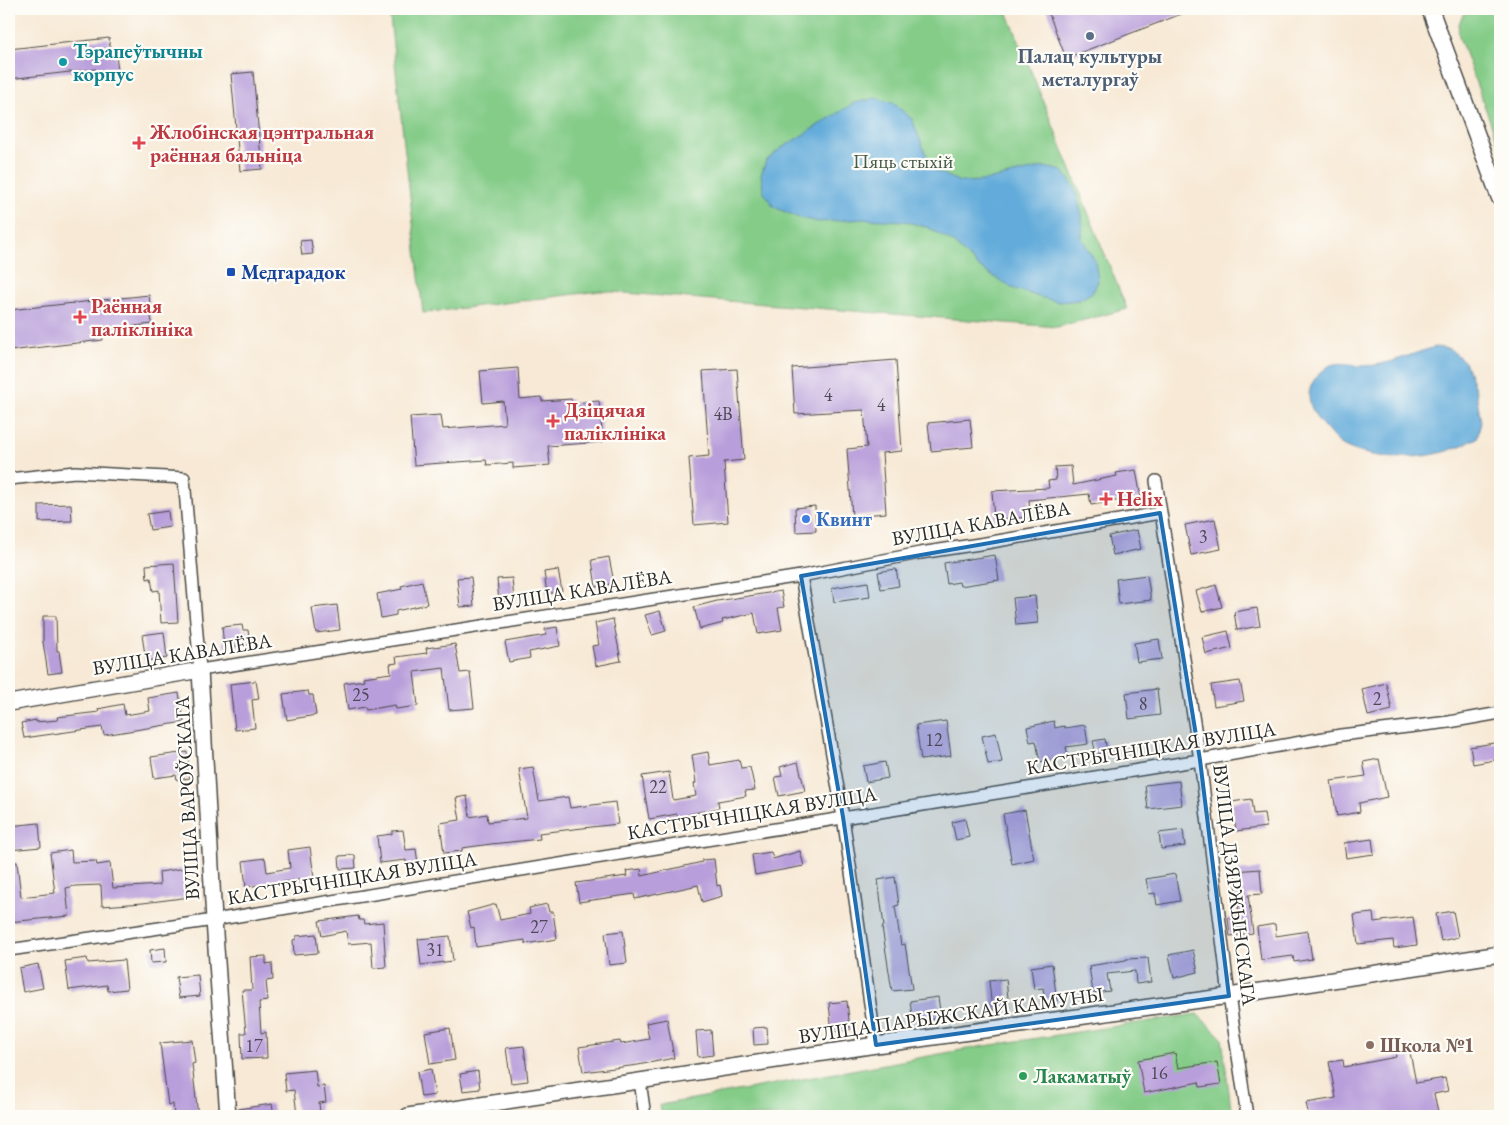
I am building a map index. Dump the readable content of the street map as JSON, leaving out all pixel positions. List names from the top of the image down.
{
  "streets": {
    "street": [
      "ВУЛІЦА КАВАЛЁВА",
      "КАСТРЫЧНІЦКАЯ ВУЛІЦА",
      "ВУЛІЦА ВАРОЎСКАГА",
      "ВУЛІЦА ДЗЯРЖЫНСКАГА",
      "ВУЛІЦА ПАРЫЖСКАЙ КАМУНЫ"
    ]
  },
  "crossings": [
    ["ВУЛІЦА КАВАЛЁВА", "ВУЛІЦА ВАРОЎСКАГА"],
    ["ВУЛІЦА КАВАЛЁВА", "ВУЛІЦА ДЗЯРЖЫНСКАГА"],
    ["КАСТРЫЧНІЦКАЯ ВУЛІЦА", "ВУЛІЦА ВАРОЎСКАГА"],
    ["КАСТРЫЧНІЦКАЯ ВУЛІЦА", "ВУЛІЦА ДЗЯРЖЫНСКАГА"],
    ["ВУЛІЦА ДЗЯРЖЫНСКАГА", "ВУЛІЦА ПАРЫЖСКАЙ КАМУНЫ"]
  ],
  "parks": ["Пяць стыхій"],
  "places": {
    "other": [
      "Палац культуры металургаў",
      "Тэрапеўтычны корпус",
      "Квинт",
      "Школа №1",
      "Лакаматыў"
    ],
    "health": [
      "Жлобінская цэнтральная раённая бальніца",
      "Раённая паліклініка",
      "Дзіцячая паліклініка",
      "Helix"
    ],
    "transit": ["Медгарадок"]
  },
  "house_numbers": [
    "4",
    "4",
    "4В",
    "3",
    "25",
    "2",
    "8",
    "12",
    "22",
    "27",
    "31",
    "17",
    "16"
  ]
}
